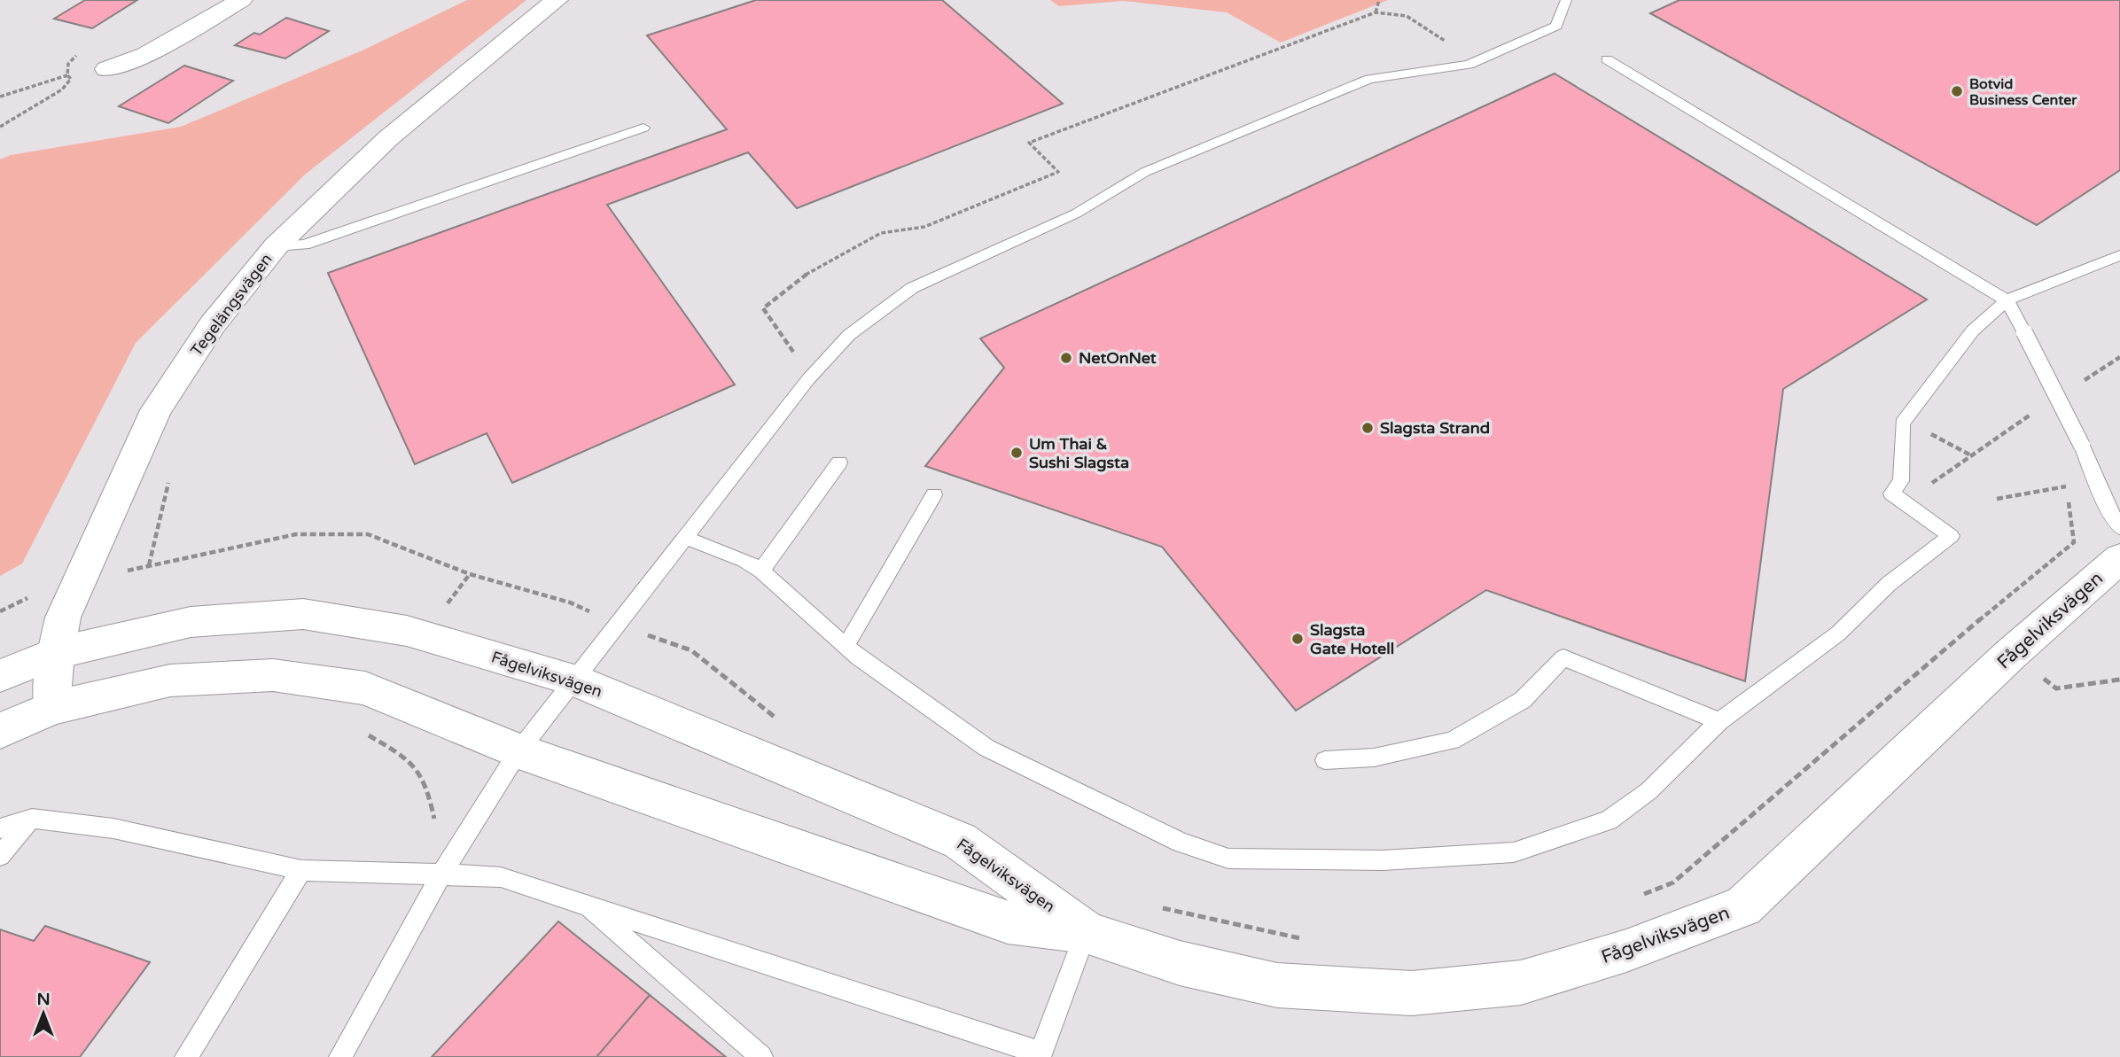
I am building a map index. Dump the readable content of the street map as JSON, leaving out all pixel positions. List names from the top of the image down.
{
  "streets": {
    "main road": ["Tegelängsvägen", "Fågelviksvägen"]
  },
  "crossings": [
    ["Tegelängsvägen", "Fågelviksvägen"]
  ],
  "places": [
    "Botvid Business Center",
    "NetOnNet",
    "Slagsta Strand",
    "Um Thai & Sushi Slagsta",
    "Slagsta Gate Hotell"
  ],
  "north": "top"
}
